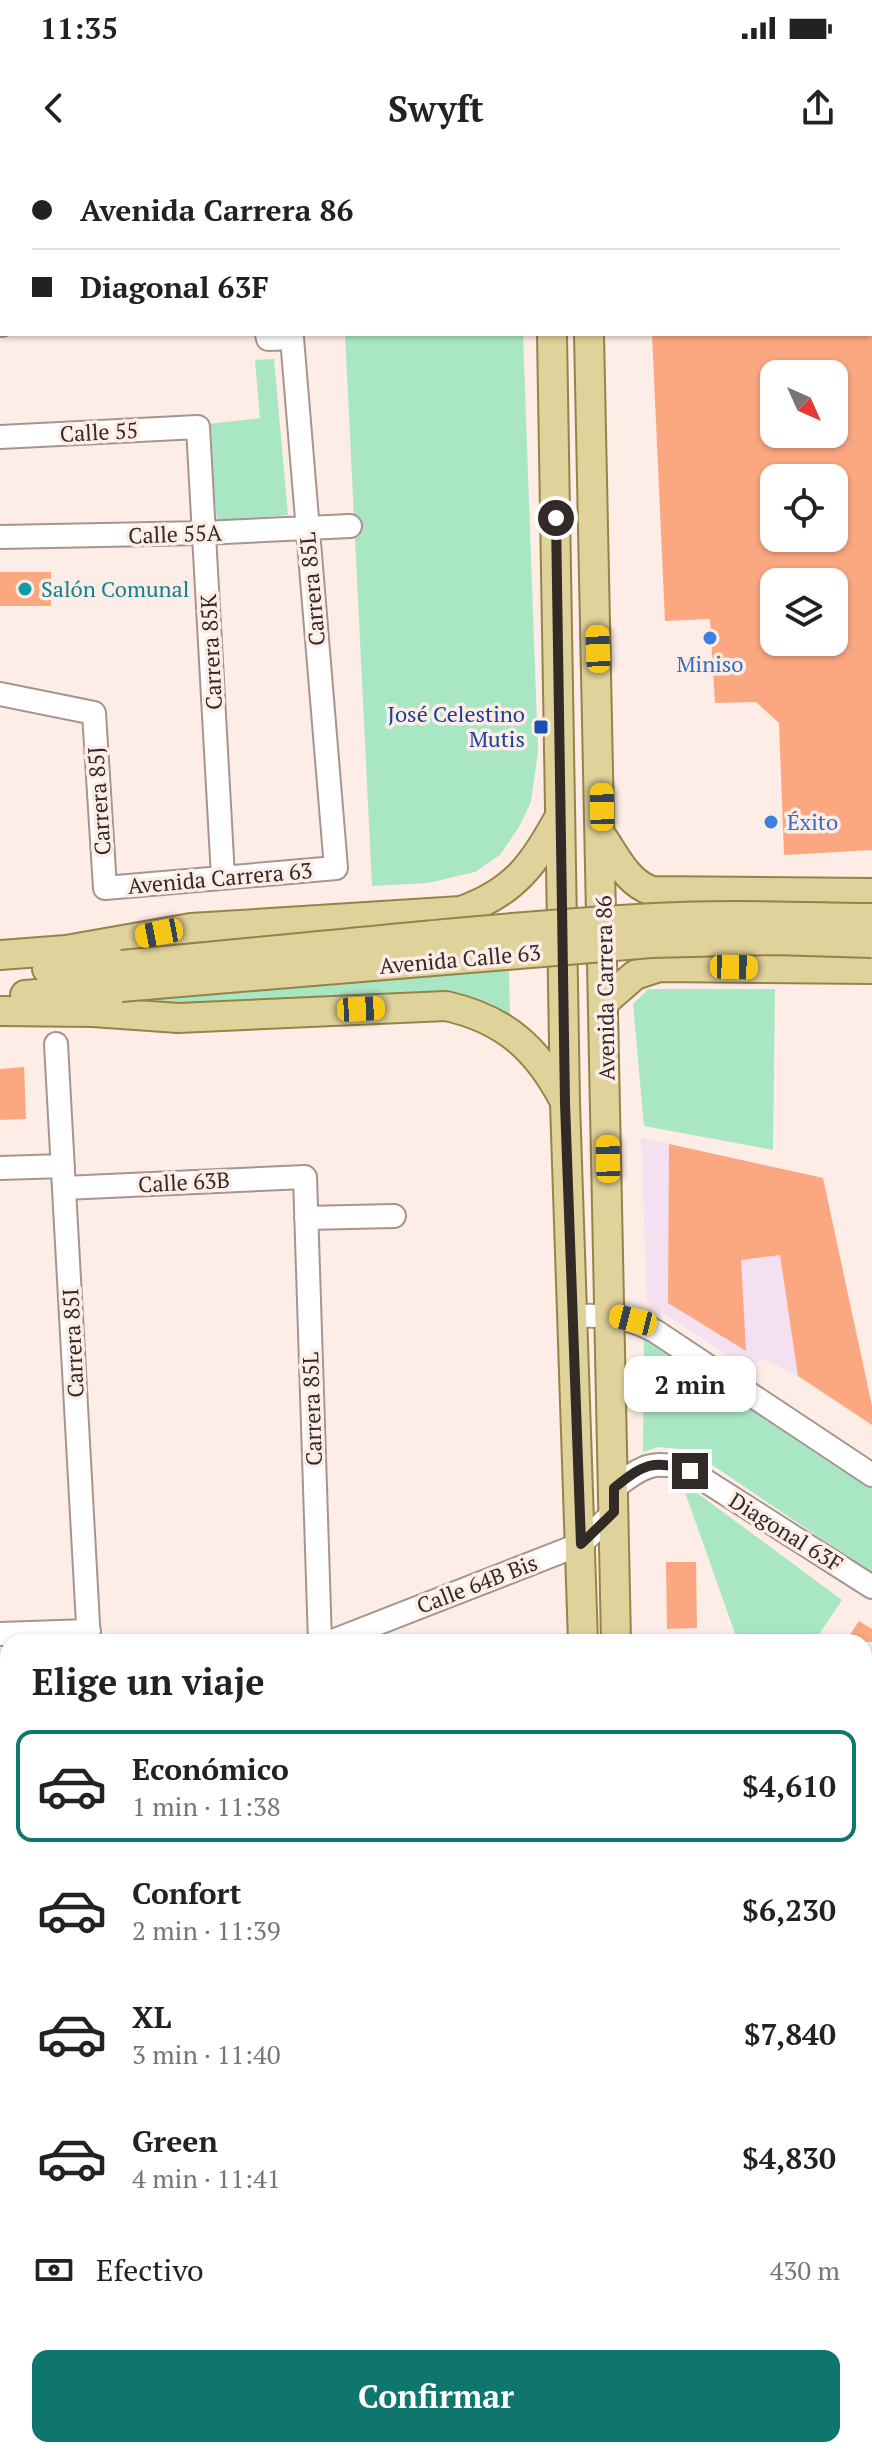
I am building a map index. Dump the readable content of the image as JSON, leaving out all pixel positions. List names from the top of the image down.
{
  "streets": {
    "main road": ["Avenida Calle 63", "Avenida Carrera 86"],
    "street": [
      "Calle 55",
      "Calle 55A",
      "Carrera 85L",
      "Carrera 85K",
      "Carrera 85J",
      "Avenida Carrera 63",
      "Calle 63B",
      "Carrera 85I",
      "Diagonal 63F",
      "Calle 64B Bis"
    ]
  },
  "crossings": [
    ["Calle 55", "Carrera 85K"],
    ["Calle 55A", "Carrera 85L"],
    ["Calle 55A", "Carrera 85K"],
    ["Carrera 85L", "Avenida Carrera 63"],
    ["Carrera 85L", "Calle 63B"],
    ["Carrera 85K", "Avenida Carrera 63"],
    ["Carrera 85J", "Avenida Carrera 63"],
    ["Avenida Carrera 86", "Diagonal 63F"],
    ["Avenida Carrera 86", "Calle 64B Bis"],
    ["Calle 63B", "Carrera 85I"],
    ["Diagonal 63F", "Calle 64B Bis"]
  ],
  "places": {
    "other": ["Salón Comunal", "Miniso", "Éxito"],
    "transit": ["José Celestino Mutis"]
  },
  "north": "bottom right",
  "page": {
    "status": "11:35",
    "header": "Swyft",
    "banner": ["Avenida Carrera 86", "Diagonal 63F"],
    "bubble": "2 min",
    "heading": "Elige un viaje",
    "list": [
      {
        "name": "Económico",
        "note": "1 min · 11:38",
        "value": "$4,610"
      },
      {
        "name": "Confort",
        "note": "2 min · 11:39",
        "value": "$6,230"
      },
      {
        "name": "XL",
        "note": "3 min · 11:40",
        "value": "$7,840"
      },
      {
        "name": "Green",
        "note": "4 min · 11:41",
        "value": "$4,830"
      }
    ],
    "pay": ["Efectivo", "430 m"],
    "buttons": "Confirmar"
  }
}
